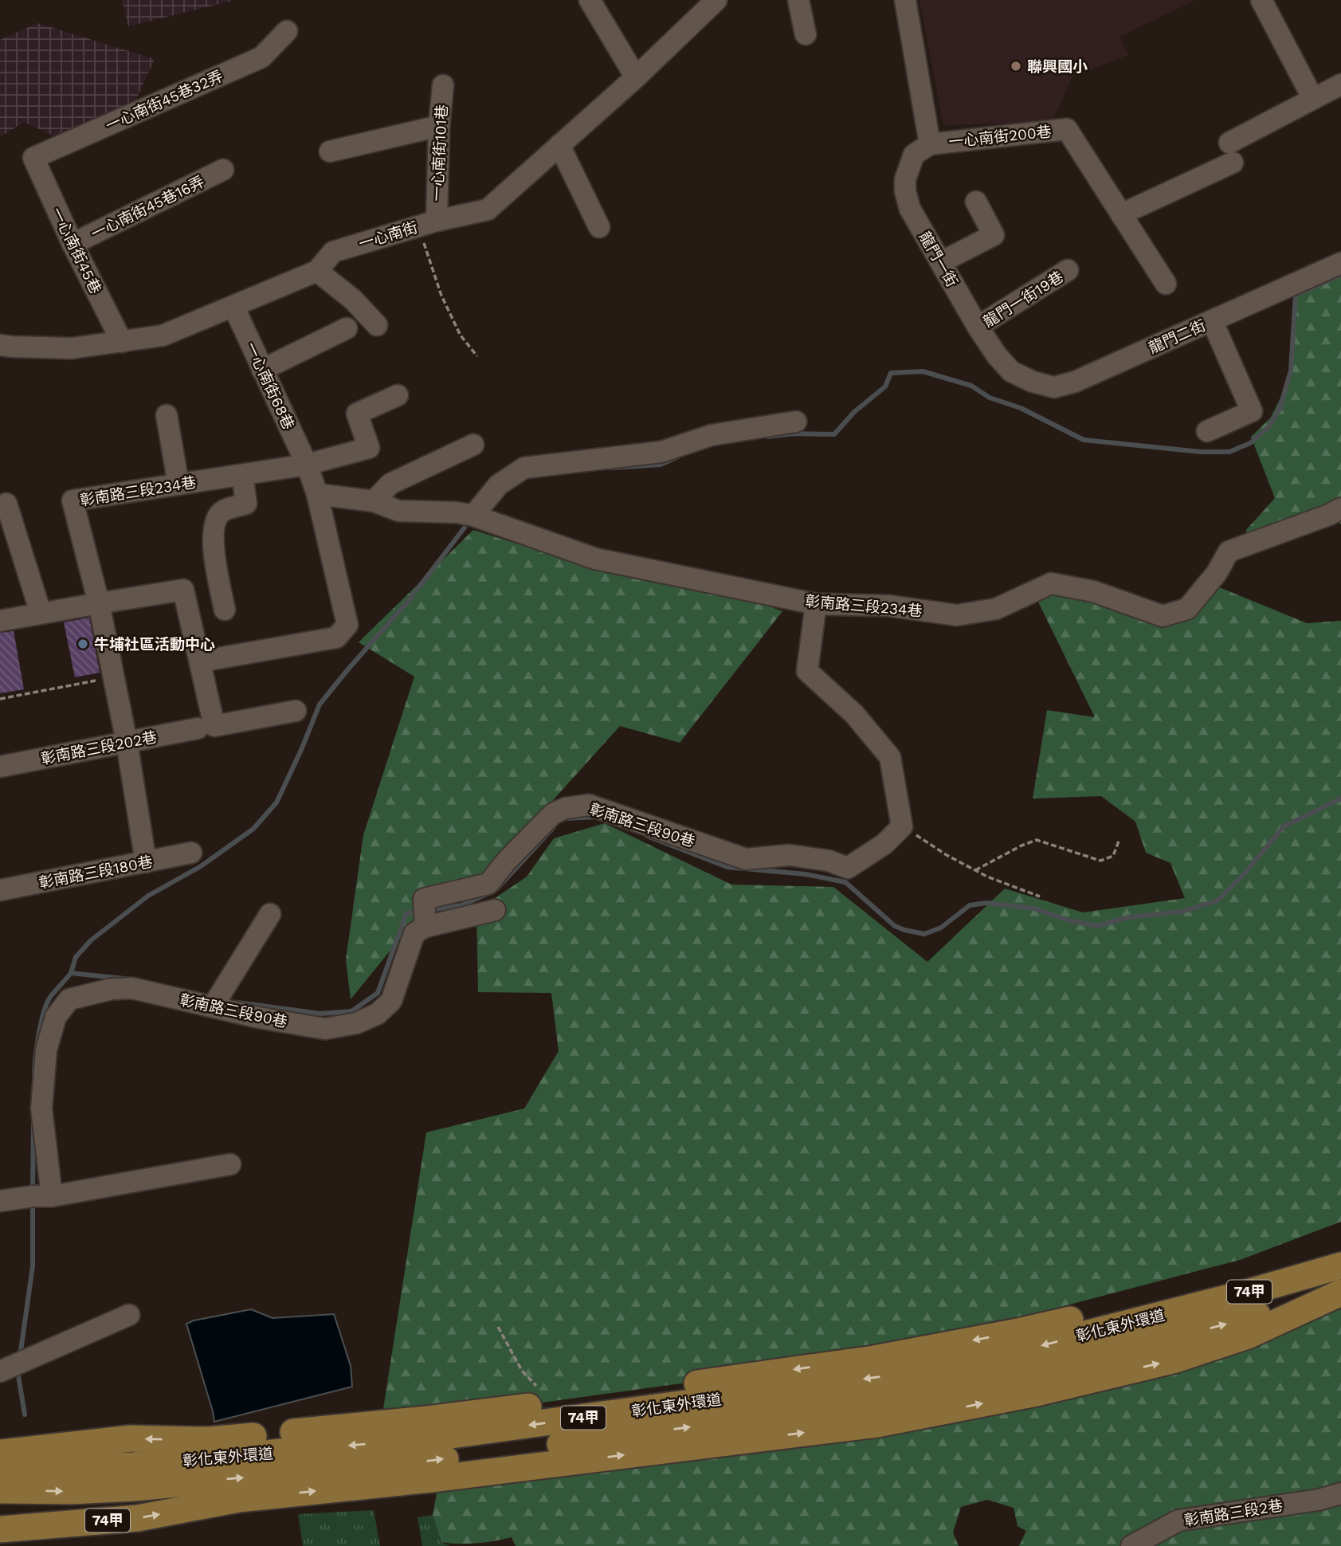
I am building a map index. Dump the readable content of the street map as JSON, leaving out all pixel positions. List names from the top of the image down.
{
  "streets": {
    "main road": ["74甲", "彰化東外環道"],
    "street": [
      "一心南街45巷32弄",
      "一心南街200巷",
      "一心南街101巷",
      "一心南街45巷16弄",
      "一心南街",
      "一心南街45巷",
      "龍門一街",
      "龍門一街19巷",
      "龍門二街",
      "一心南街68巷",
      "彰南路三段234巷",
      "彰南路三段202巷",
      "彰南路三段90巷",
      "彰南路三段180巷",
      "彰南路三段2巷"
    ]
  },
  "crossings": [
    ["一心南街45巷32弄", "一心南街45巷"],
    ["一心南街200巷", "龍門一街"],
    ["一心南街101巷", "一心南街"],
    ["一心南街45巷16弄", "一心南街45巷"],
    ["一心南街", "一心南街45巷"],
    ["一心南街", "一心南街68巷"],
    ["龍門一街", "龍門一街19巷"],
    ["龍門一街", "龍門二街"],
    ["一心南街68巷", "彰南路三段234巷"],
    ["74甲", "彰化東外環道"]
  ],
  "places": ["聯興國小", "牛埔社區活動中心"]
}
